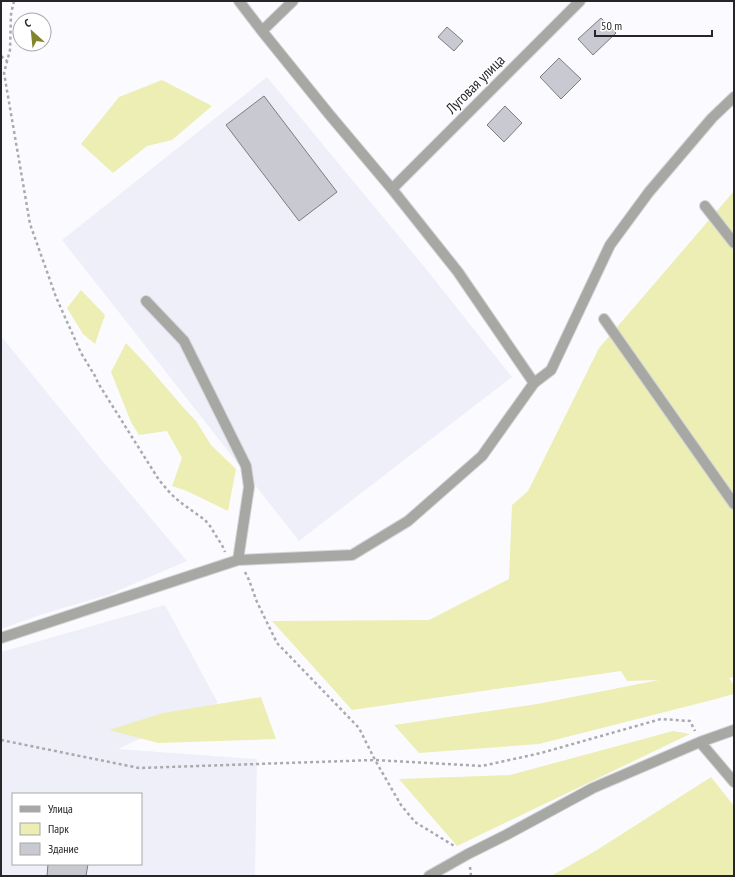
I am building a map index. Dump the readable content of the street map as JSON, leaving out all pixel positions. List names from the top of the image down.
{
  "streets": {
    "street": ["Луговая улица"]
  },
  "legend": ["Улица", "Парк", "Здание"],
  "scale_bar": "50 m",
  "north": "top left"
}
